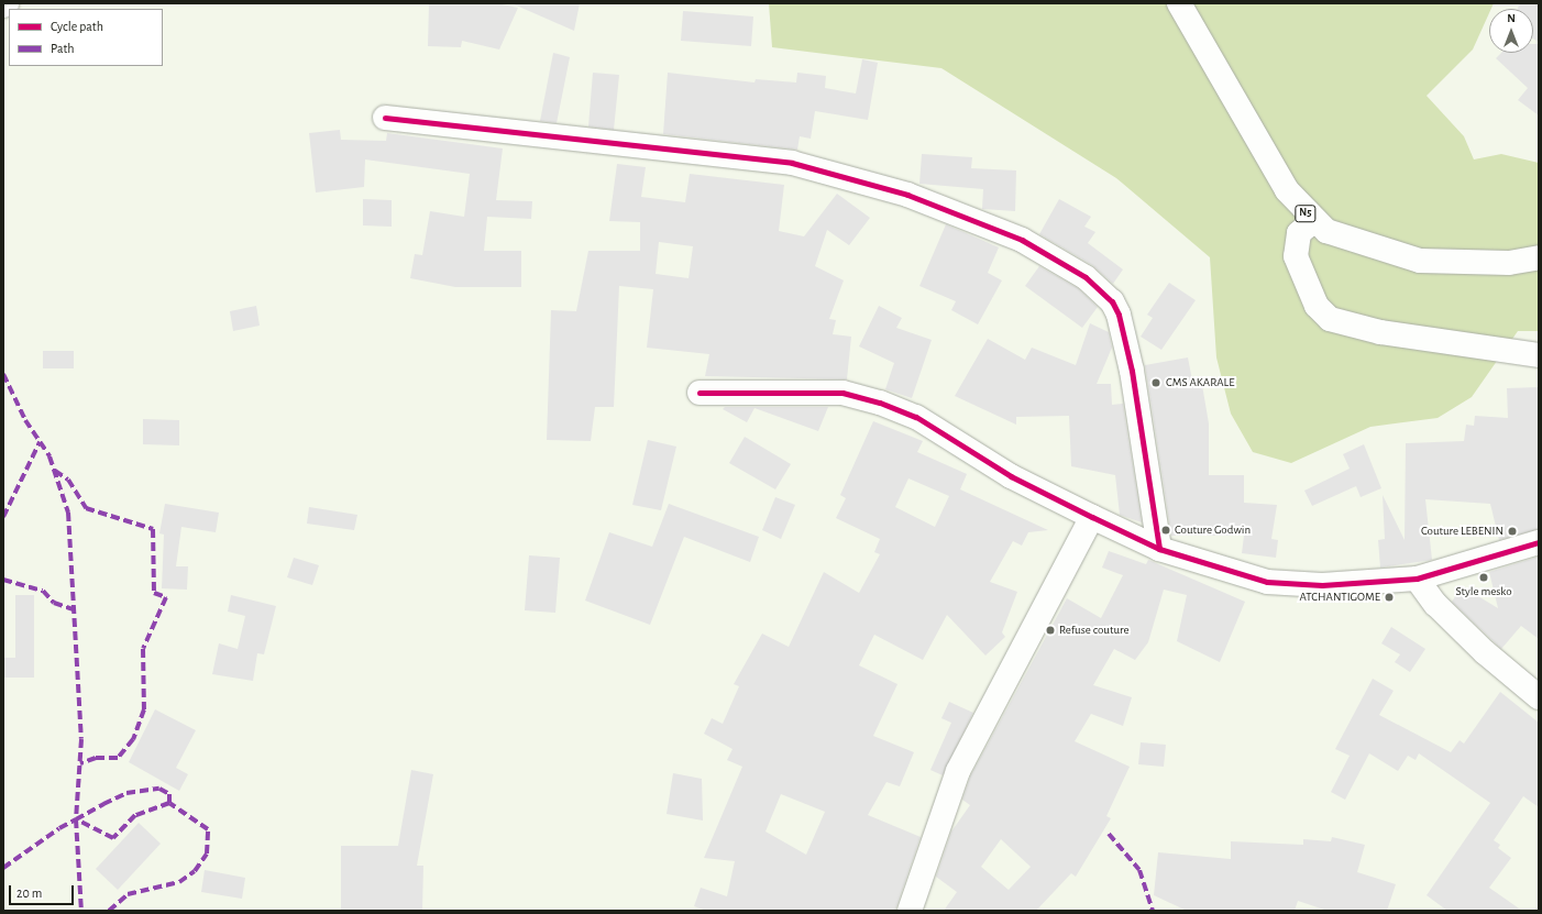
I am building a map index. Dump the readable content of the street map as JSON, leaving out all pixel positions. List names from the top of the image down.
{
  "streets": {
    "street": ["N5"]
  },
  "places": [
    "CMS AKARALE",
    "Couture Godwin",
    "Couture LEBENIN",
    "Style mesko",
    "ATCHANTIGOME",
    "Refuse couture"
  ],
  "legend": ["Cycle path", "Path"],
  "scale_bar": "20 m",
  "north": "top"
}
